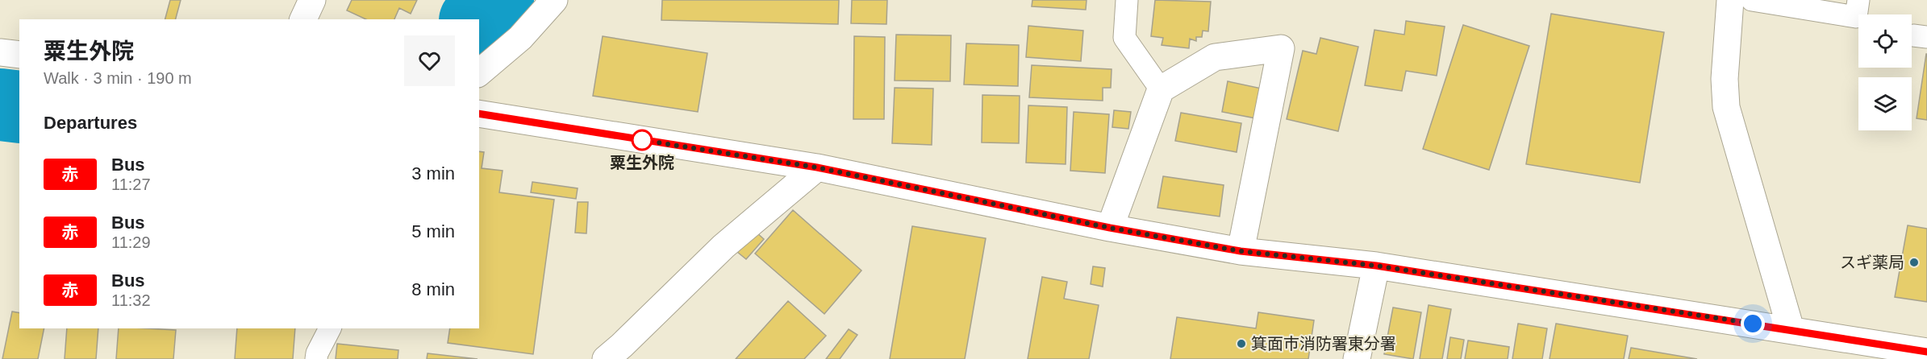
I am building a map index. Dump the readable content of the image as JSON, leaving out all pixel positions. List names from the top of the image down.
{
  "places": ["粟生外院", "スギ薬局", "箕面市消防署東分署"],
  "lines": ["bus line 赤"],
  "page": {
    "heading": [
      ["粟生外院", "Walk · 3 min · 190 m"],
      "Departures"
    ],
    "list": [
      {
        "mark": "赤",
        "name": "Bus",
        "note": "11:27",
        "value": "3 min"
      },
      {
        "mark": "赤",
        "name": "Bus",
        "note": "11:29",
        "value": "5 min"
      },
      {
        "mark": "赤",
        "name": "Bus",
        "note": "11:32",
        "value": "8 min"
      }
    ]
  }
}
